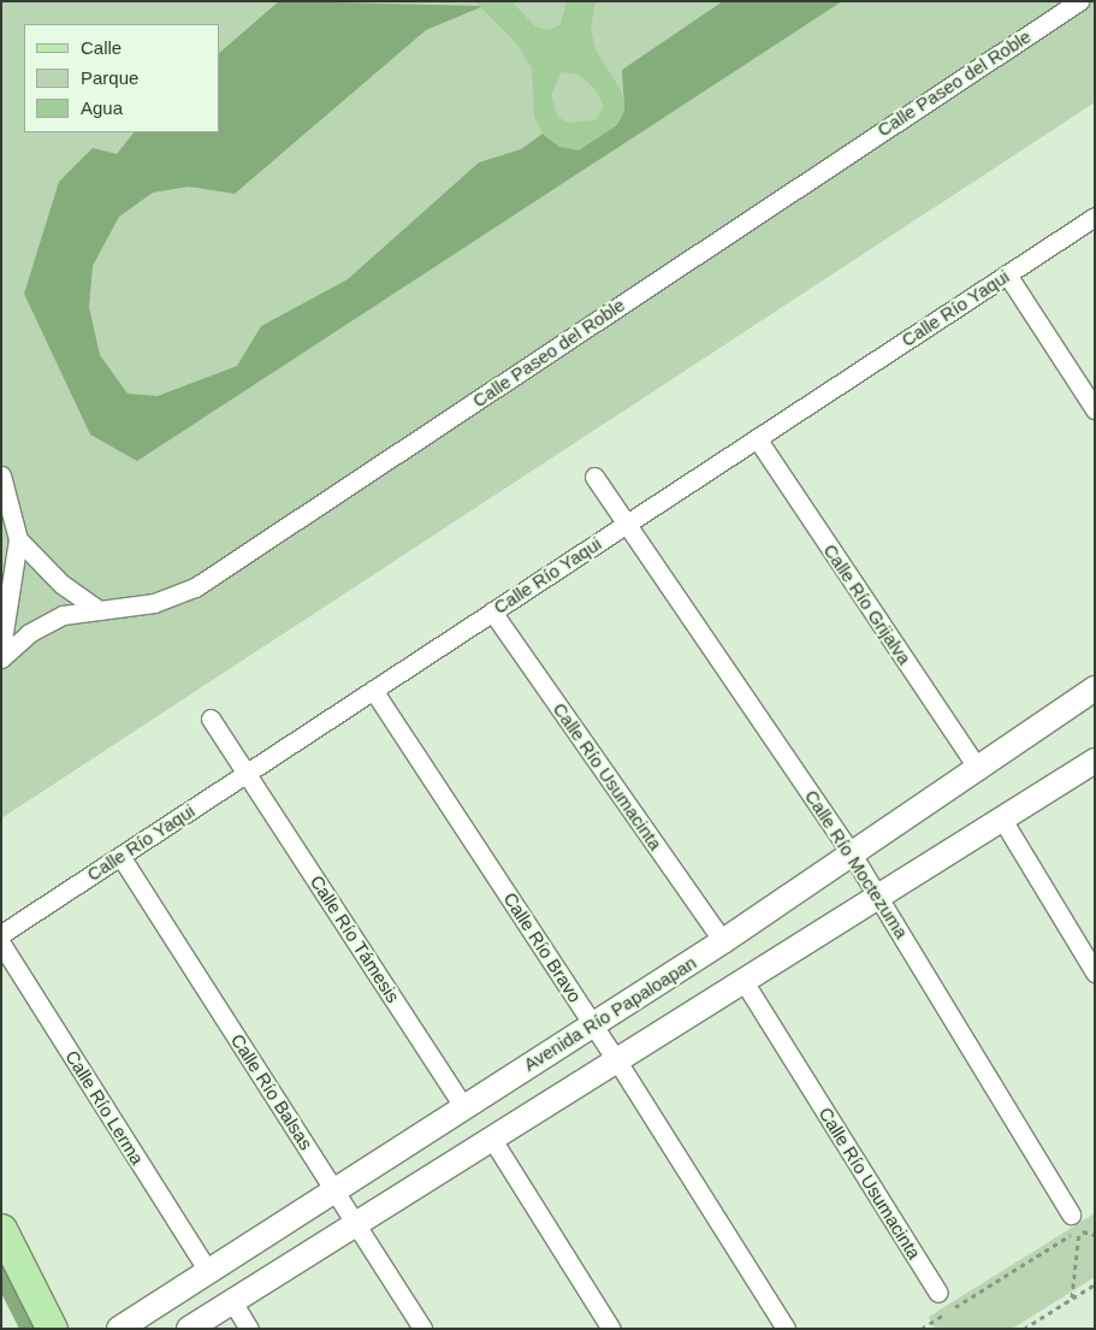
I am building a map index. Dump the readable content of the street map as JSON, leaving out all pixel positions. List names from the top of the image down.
{
  "streets": {
    "street": [
      "Calle Paseo del Roble",
      "Calle Río Yaqui",
      "Calle Río Grijalva",
      "Calle Río Usumacinta",
      "Calle Río Moctezuma",
      "Calle Río Támesis",
      "Calle Río Bravo",
      "Avenida Río Papaloapan",
      "Calle Río Balsas",
      "Calle Río Lerma"
    ]
  },
  "crossings": [
    ["Calle Río Yaqui", "Calle Río Grijalva"],
    ["Calle Río Yaqui", "Calle Río Usumacinta"],
    ["Calle Río Yaqui", "Calle Río Moctezuma"],
    ["Calle Río Yaqui", "Calle Río Támesis"],
    ["Calle Río Yaqui", "Calle Río Bravo"],
    ["Calle Río Yaqui", "Calle Río Balsas"],
    ["Calle Río Grijalva", "Avenida Río Papaloapan"],
    ["Calle Río Usumacinta", "Avenida Río Papaloapan"],
    ["Calle Río Moctezuma", "Avenida Río Papaloapan"],
    ["Calle Río Támesis", "Avenida Río Papaloapan"],
    ["Calle Río Bravo", "Avenida Río Papaloapan"],
    ["Avenida Río Papaloapan", "Calle Río Balsas"],
    ["Avenida Río Papaloapan", "Calle Río Lerma"]
  ],
  "legend": ["Calle", "Parque", "Agua"]
}
